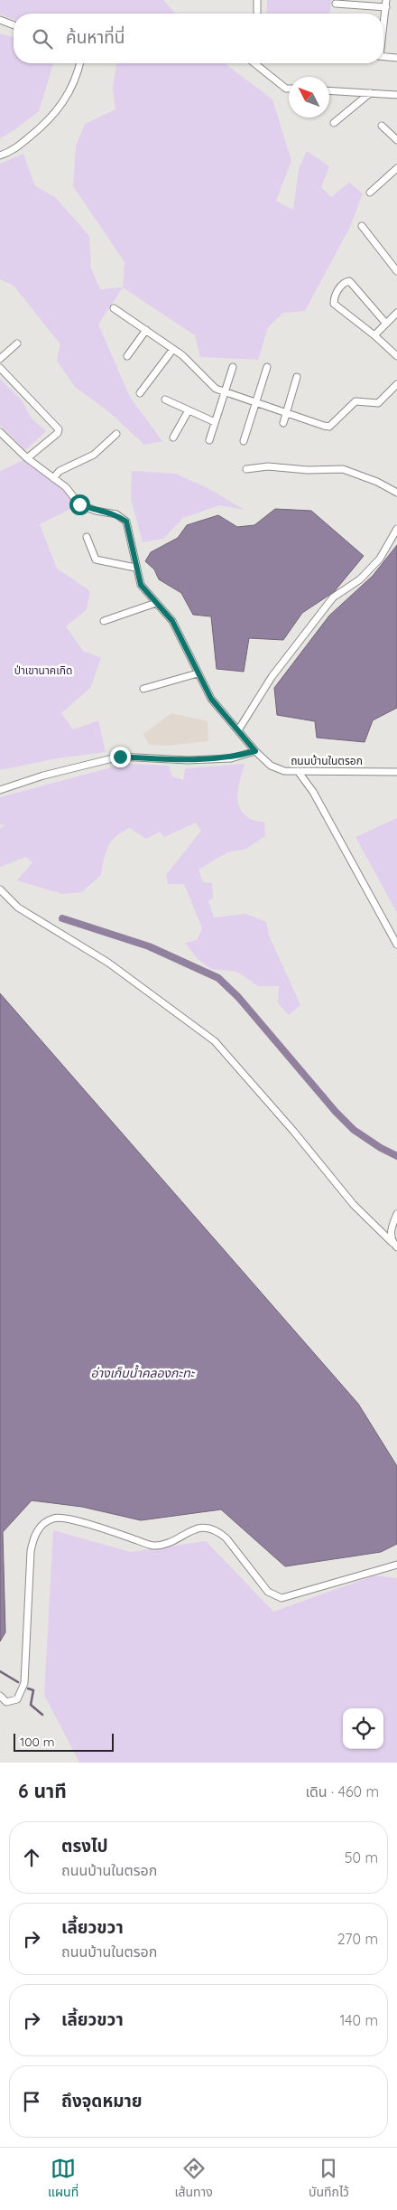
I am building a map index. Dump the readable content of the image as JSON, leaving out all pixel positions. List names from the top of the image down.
{
  "streets": {
    "street": ["ถนนบ้านในตรอก"]
  },
  "water": ["อ่างเก็บน้ำคลองกะทะ"],
  "parks": ["ป่าเขานาคเกิด"],
  "scale_bar": "100 m",
  "north": "top left",
  "page": {
    "search": "ค้นหาที่นี่",
    "scale": "100 m",
    "heading": ["6 นาที", "เดิน · 460 m"],
    "list": [
      ["ตรงไป", "ถนนบ้านในตรอก", "50 m"],
      ["เลี้ยวขวา", "ถนนบ้านในตรอก", "270 m"],
      ["เลี้ยวขวา", "140 m"],
      "ถึงจุดหมาย"
    ],
    "nav": ["แผนที่", "เส้นทาง", "บันทึกไว้"]
  }
}
